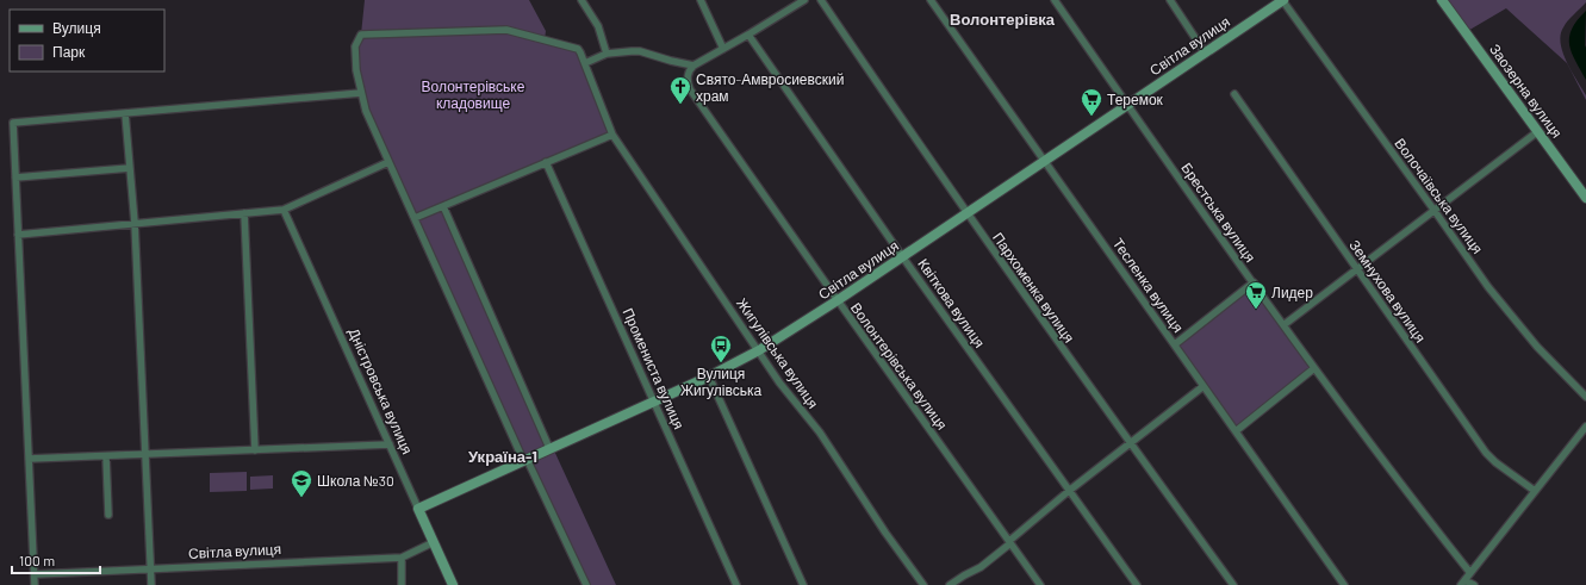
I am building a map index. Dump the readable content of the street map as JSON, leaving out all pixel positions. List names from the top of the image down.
{
  "streets": {
    "street": [
      "Світла вулиця",
      "Заозерна вулиця",
      "Волочаївська вулиця",
      "Брестська вулиця",
      "Тесленка вулиця",
      "Пархоменка вулиця",
      "Земнухова вулиця",
      "Квіткова вулиця",
      "Жигулівська вулиця",
      "Волонтерівська вулиця",
      "Промениста вулиця",
      "Дністровська вулиця"
    ]
  },
  "crossings": [
    ["Світла вулиця", "Волочаївська вулиця"],
    ["Світла вулиця", "Брестська вулиця"],
    ["Світла вулиця", "Тесленка вулиця"],
    ["Світла вулиця", "Пархоменка вулиця"],
    ["Світла вулиця", "Квіткова вулиця"],
    ["Світла вулиця", "Жигулівська вулиця"],
    ["Світла вулиця", "Волонтерівська вулиця"],
    ["Світла вулиця", "Промениста вулиця"],
    ["Світла вулиця", "Дністровська вулиця"]
  ],
  "districts": ["Волонтерівка", "Україна-1"],
  "parks": ["Волонтерівське кладовище"],
  "places": {
    "church": ["Свято-Амвросиевский храм"],
    "supermarket": ["Теремок", "Лидер"],
    "bus stop": ["Вулиця Жигулівська"],
    "school or university": ["Школа №30"]
  },
  "legend": ["Вулиця", "Парк"],
  "scale_bar": "100 m"
}
